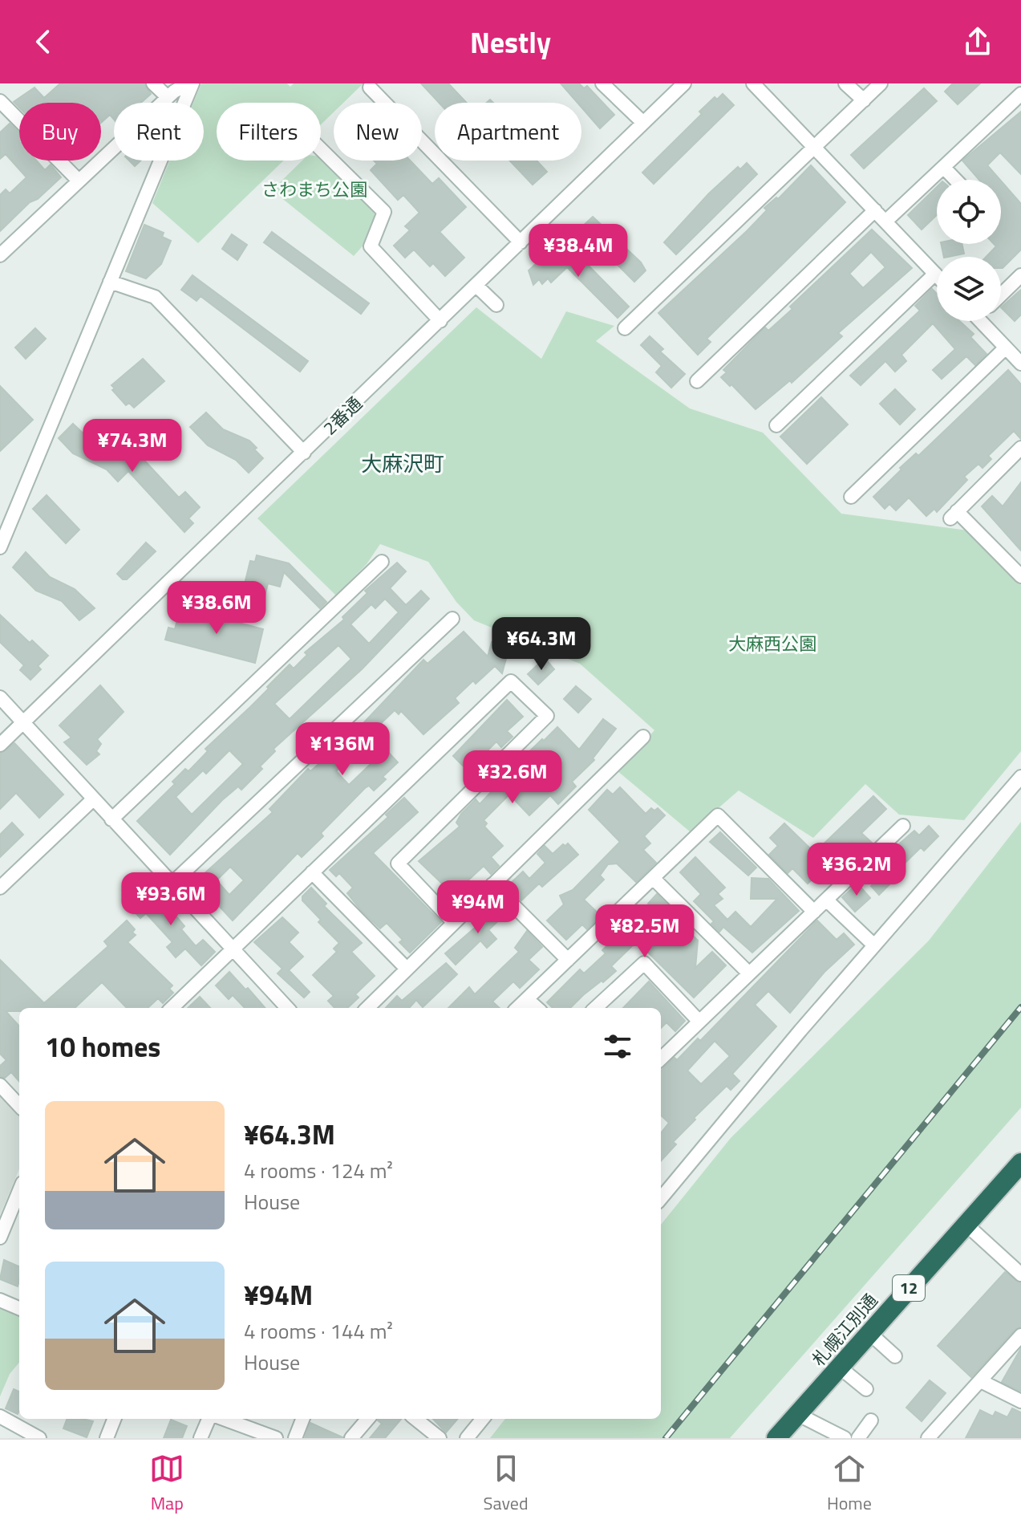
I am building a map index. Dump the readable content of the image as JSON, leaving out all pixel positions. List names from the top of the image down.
{
  "streets": {
    "highway": ["12", "札幌江別通"],
    "street": ["2番通"]
  },
  "districts": ["大麻沢町"],
  "parks": ["さわまち公園", "大麻西公園"],
  "page": {
    "header": "Nestly",
    "chip": [
      "Buy",
      "Rent",
      "Filters",
      "New",
      "Apartment"
    ],
    "price": [
      "¥38.4M",
      "¥74.3M",
      "¥38.6M",
      "¥64.3M",
      "¥136M",
      "¥32.6M",
      "¥36.2M",
      "¥93.6M",
      "¥94M",
      "¥82.5M"
    ],
    "heading": "10 homes",
    "list": [
      {
        "name": "¥64.3M",
        "note": "4 rooms · 124 m² · House"
      },
      {
        "name": "¥94M",
        "note": "4 rooms · 144 m² · House"
      }
    ],
    "tabs": ["Map", "Saved", "Home"]
  }
}
